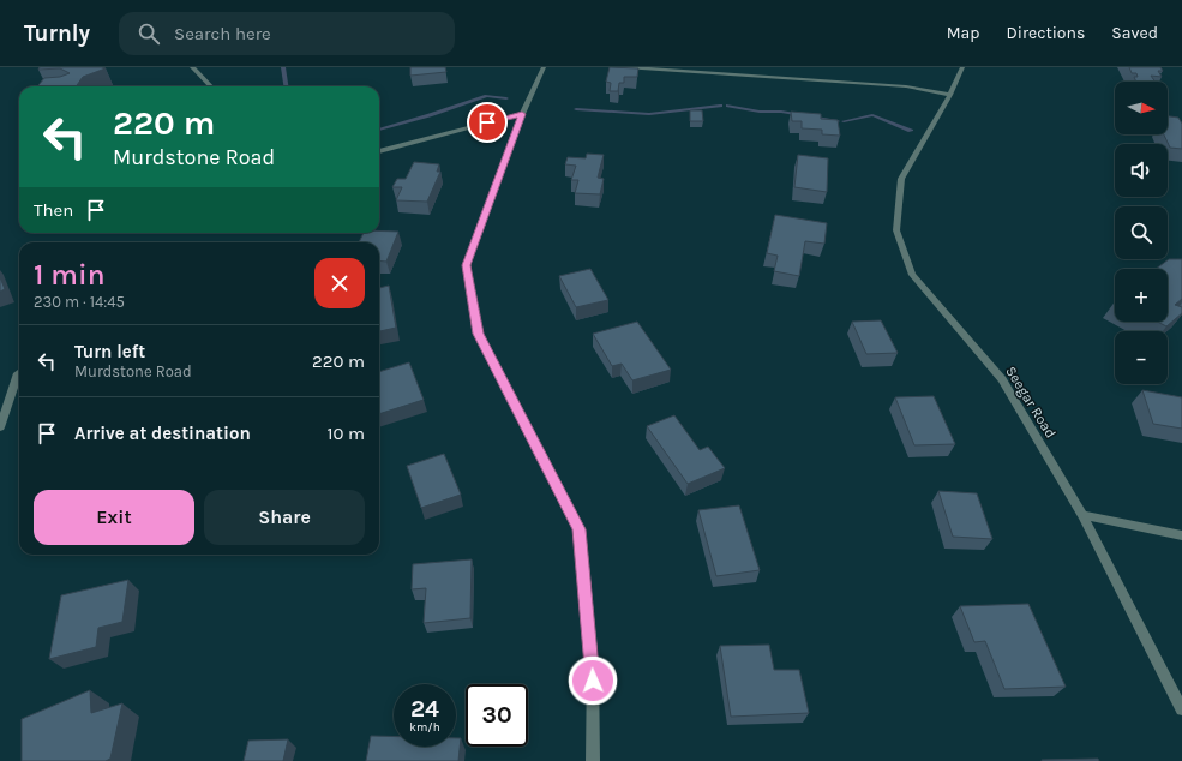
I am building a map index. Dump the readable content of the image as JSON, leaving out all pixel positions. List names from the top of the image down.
{
  "streets": {
    "street": ["Seegar Road"]
  },
  "north": "right",
  "page": {
    "header": "Turnly",
    "search": "Search here",
    "nav": ["Map", "Directions", "Saved"],
    "map_buttons": ["+", "−"],
    "turn": ["220 m", "Murdstone Road"],
    "then": "Then",
    "heading": ["1 min", "230 m · 14:45"],
    "list": [
      {
        "name": "Turn left",
        "note": "Murdstone Road",
        "value": "220 m"
      },
      {
        "name": "Arrive at destination",
        "value": "10 m"
      }
    ],
    "buttons": ["Exit", "Share"],
    "speed": "24 km/h",
    "limit": "30"
  }
}
